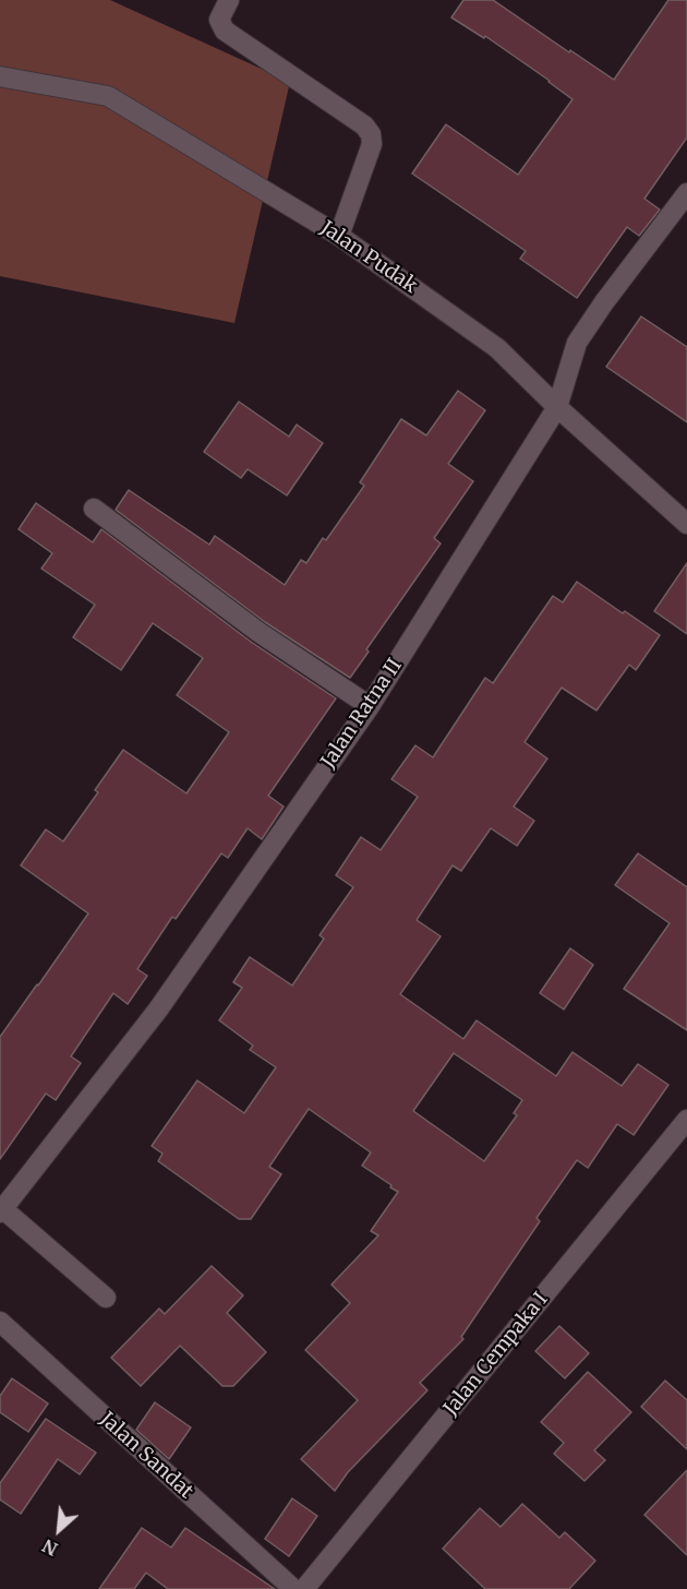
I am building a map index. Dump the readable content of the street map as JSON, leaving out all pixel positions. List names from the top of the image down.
{
  "streets": {
    "street": [
      "Jalan Pudak",
      "Jalan Ratna II",
      "Jalan Cempaka I",
      "Jalan Sandat"
    ]
  },
  "crossings": [
    ["Jalan Pudak", "Jalan Ratna II"]
  ],
  "north": "bottom left"
}
